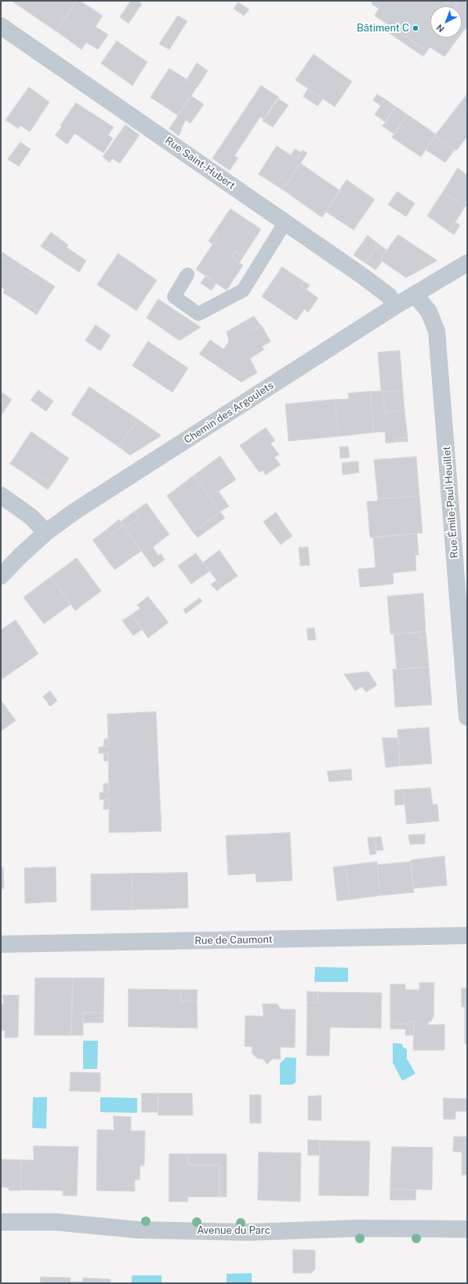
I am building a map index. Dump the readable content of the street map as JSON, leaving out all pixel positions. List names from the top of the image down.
{
  "streets": {
    "street": [
      "Rue Saint-Hubert",
      "Chemin des Argoulets",
      "Rue Émile-Paul Heuillet",
      "Rue de Caumont",
      "Avenue du Parc"
    ]
  },
  "crossings": [
    ["Rue Saint-Hubert", "Chemin des Argoulets"],
    ["Chemin des Argoulets", "Rue Émile-Paul Heuillet"]
  ],
  "places": ["Bâtiment C"],
  "north": "bottom left"
}
